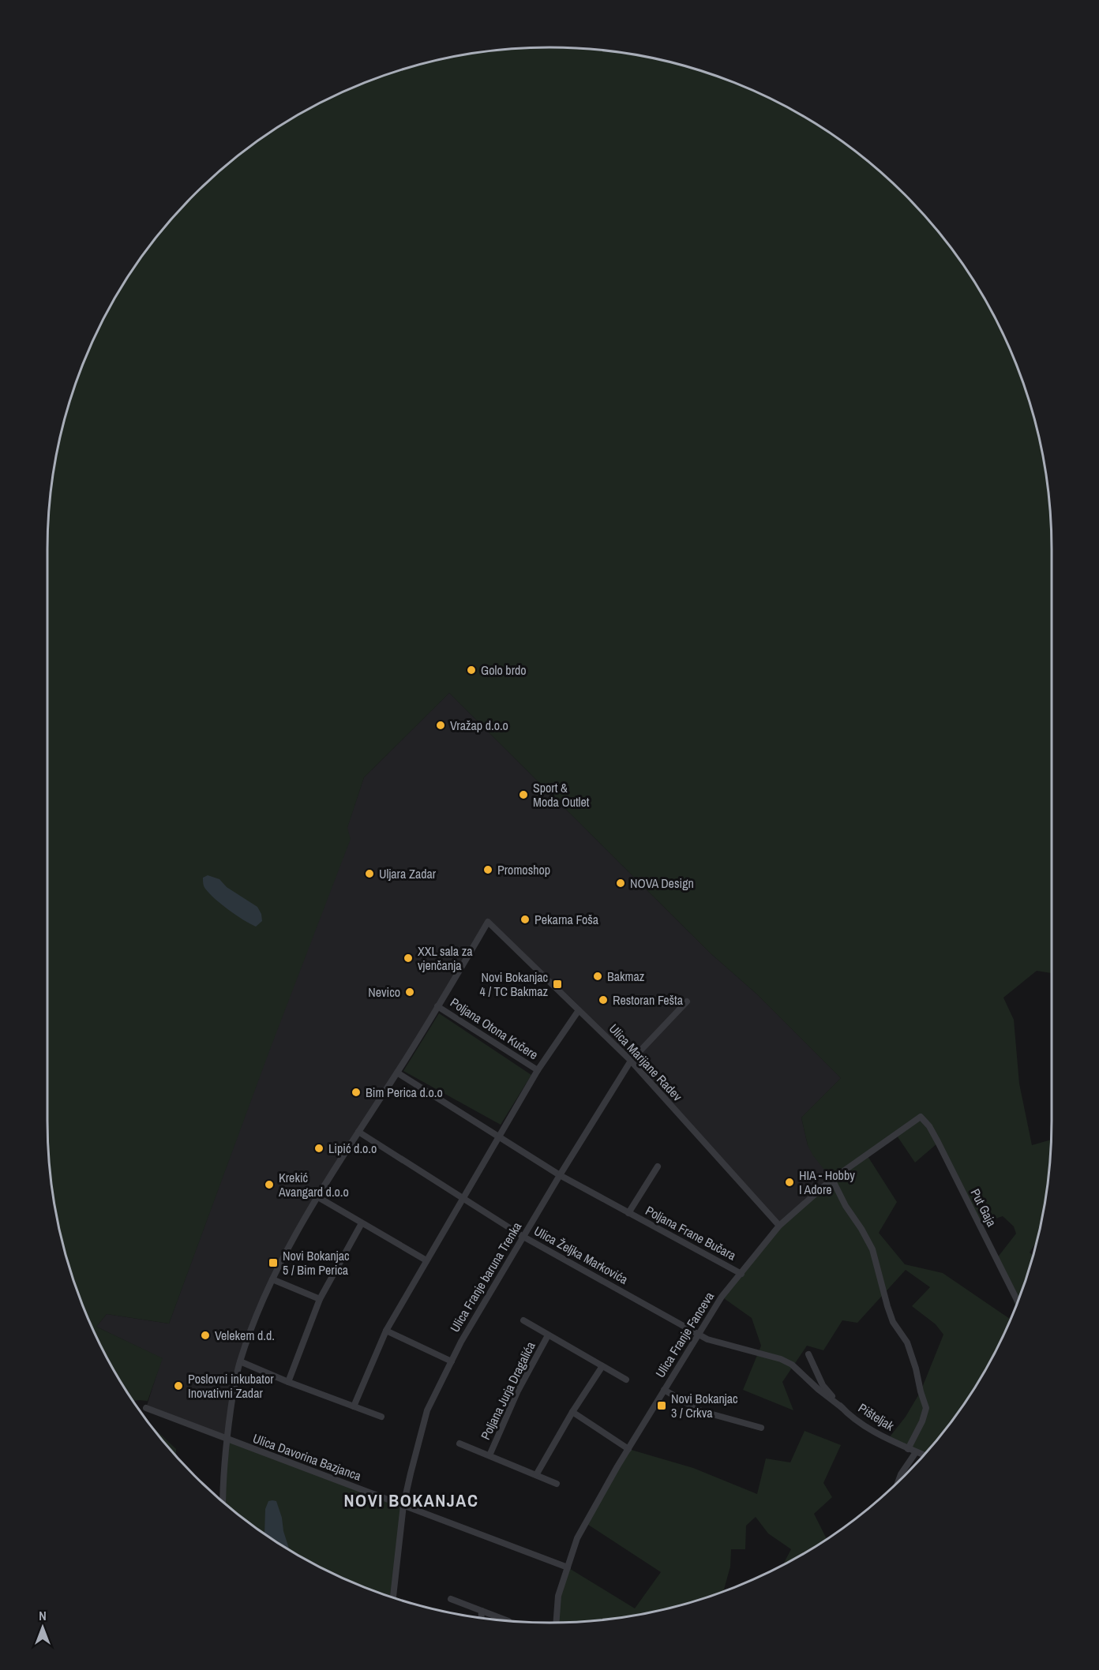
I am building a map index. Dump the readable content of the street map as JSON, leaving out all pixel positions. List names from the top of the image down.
{
  "streets": {
    "street": [
      "Poljana Otona Kučere",
      "Ulica Marijane Radev",
      "Put Gaja",
      "Poljana Frane Bučara",
      "Ulica Željka Markovića",
      "Ulica Franje baruna Trenka",
      "Ulica Franje Fanceva",
      "Poljana Jurja Dragalića",
      "Pišteljak",
      "Ulica Davorina Bazjanca"
    ]
  },
  "crossings": [
    ["Poljana Otona Kučere", "Ulica Marijane Radev"],
    ["Poljana Otona Kučere", "Ulica Željka Markovića"],
    ["Ulica Marijane Radev", "Ulica Franje baruna Trenka"],
    ["Ulica Marijane Radev", "Ulica Franje Fanceva"],
    ["Put Gaja", "Ulica Franje Fanceva"],
    ["Poljana Frane Bučara", "Ulica Franje baruna Trenka"],
    ["Poljana Frane Bučara", "Ulica Franje Fanceva"],
    ["Ulica Željka Markovića", "Ulica Franje baruna Trenka"],
    ["Ulica Željka Markovića", "Ulica Franje Fanceva"],
    ["Ulica Željka Markovića", "Pišteljak"],
    ["Ulica Franje baruna Trenka", "Ulica Davorina Bazjanca"],
    ["Ulica Franje Fanceva", "Ulica Davorina Bazjanca"]
  ],
  "districts": ["NOVI BOKANJAC"],
  "places": {
    "other": [
      "Golo brdo",
      "Vražap d.o.o",
      "Sport & Moda Outlet",
      "Promoshop",
      "Uljara Zadar",
      "NOVA Design",
      "Pekarna Foša",
      "XXL sala za vjenčanja",
      "Bakmaz",
      "Nevico",
      "Restoran Fešta",
      "Bim Perica d.o.o",
      "Lipić d.o.o",
      "HIA - Hobby I Adore",
      "Krekić Avangard d.o.o",
      "Velekem d.d.",
      "Poslovni inkubator Inovativni Zadar"
    ],
    "transit": ["Novi Bokanjac 4 / TC Bakmaz", "Novi Bokanjac 5 / Bim Perica", "Novi Bokanjac 3 / Crkva"]
  },
  "north": "top"
}
